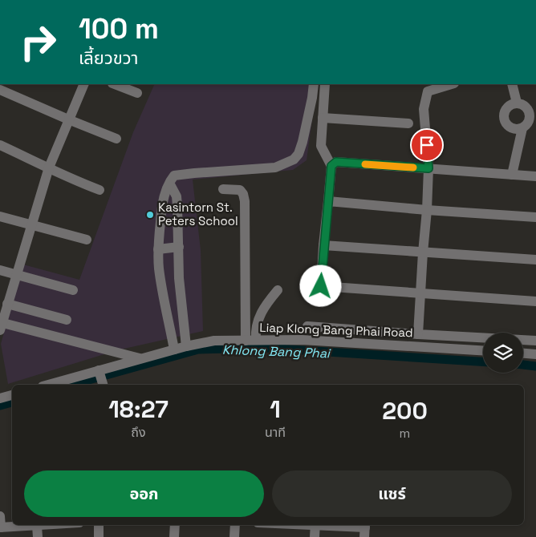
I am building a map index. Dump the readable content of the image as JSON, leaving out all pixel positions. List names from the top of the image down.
{
  "streets": {
    "street": ["Liap Klong Bang Phai Road"]
  },
  "water": ["Khlong Bang Phai"],
  "places": ["Kasintorn St. Peters School"],
  "page": {
    "turn": ["100 m", "เลี้ยวขวา"],
    "eta": [
      "18:27",
      "ถึง",
      "1",
      "นาที",
      "200",
      "m"
    ],
    "buttons": ["ออก", "แชร์"]
  }
}
